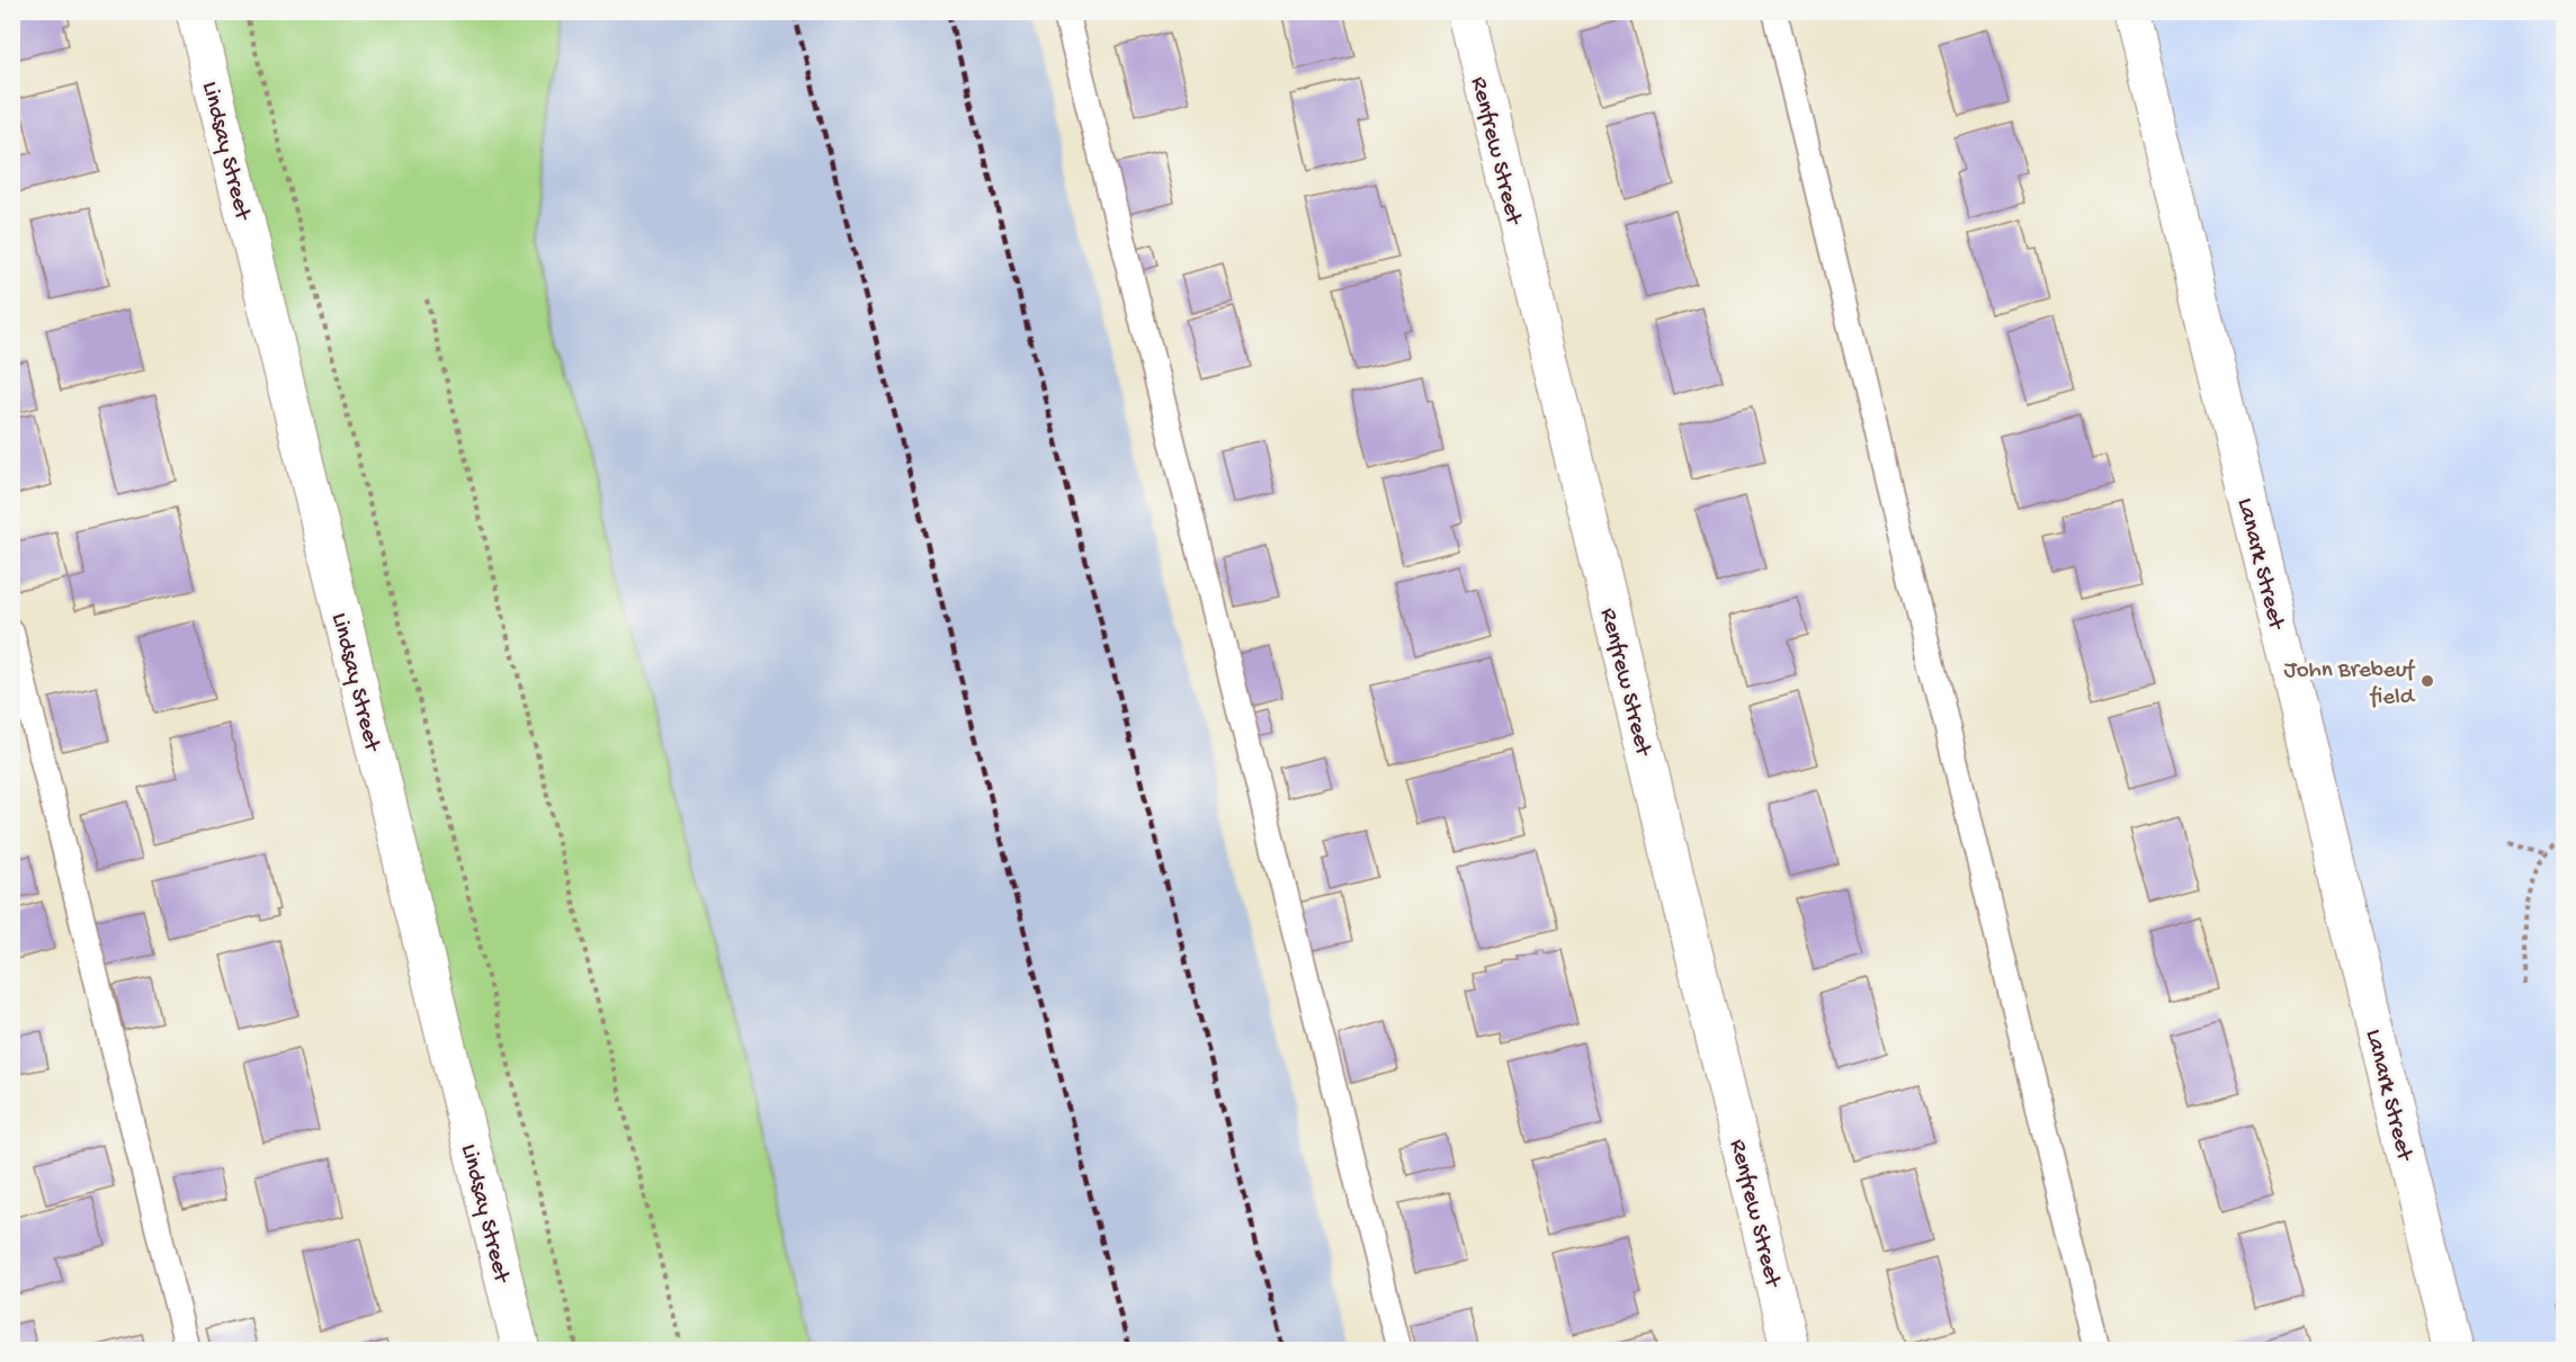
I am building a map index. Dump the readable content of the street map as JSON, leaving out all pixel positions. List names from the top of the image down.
{
  "streets": {
    "street": ["Lindsay Street", "Renfrew Street", "Lanark Street"]
  },
  "places": ["John Brebeuf field"]
}
